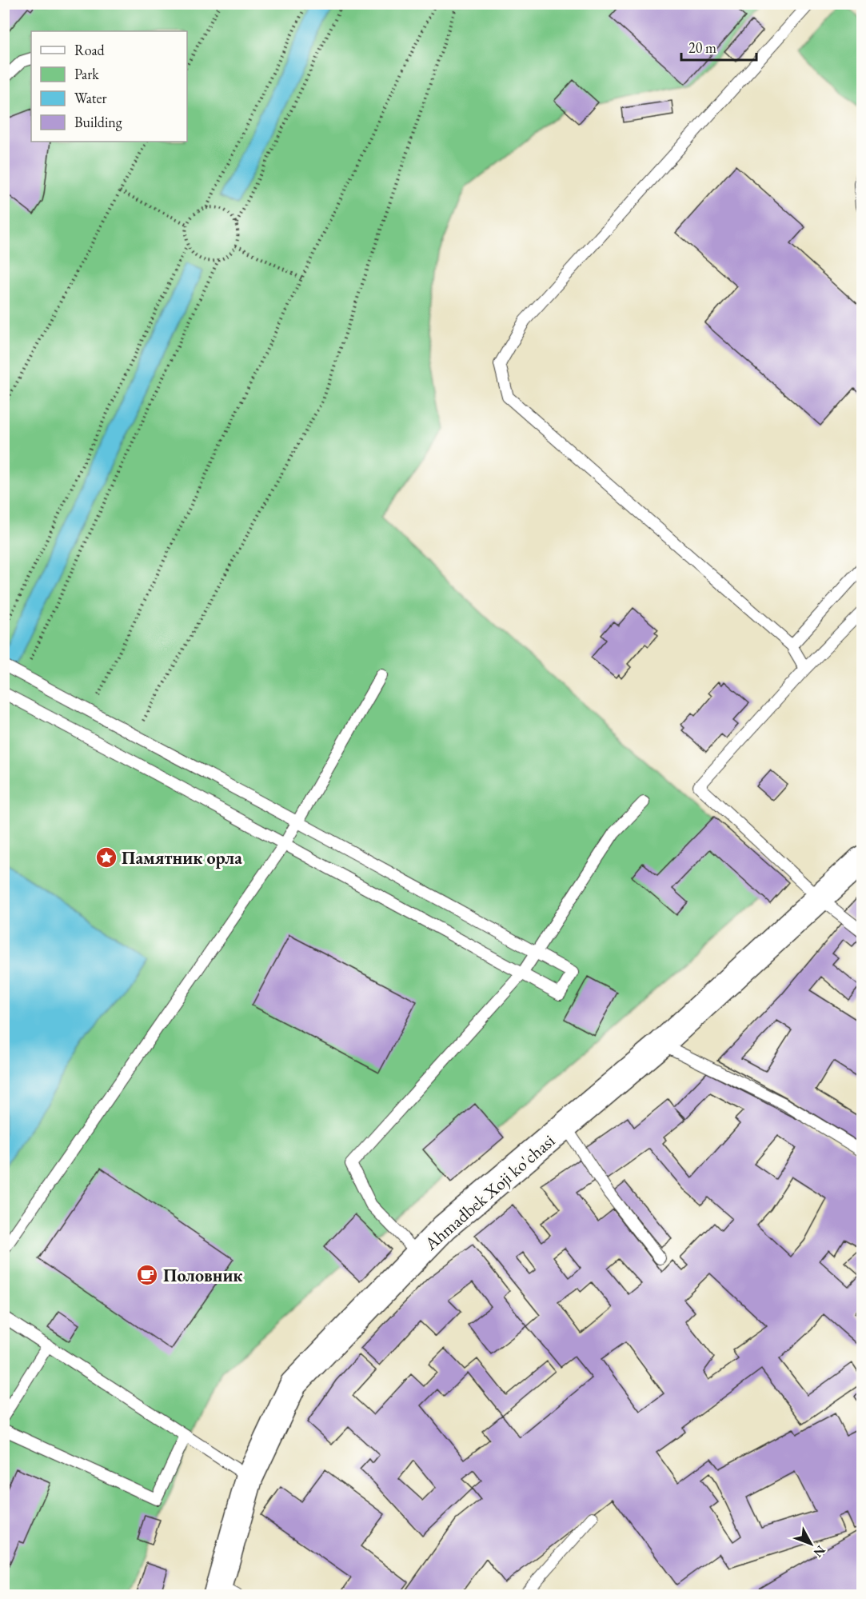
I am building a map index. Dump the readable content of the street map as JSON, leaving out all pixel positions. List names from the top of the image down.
{
  "streets": {
    "street": ["Ahmadbek Xoji ko'chasi"]
  },
  "places": {
    "place": ["Памятник орла"],
    "cafe": ["Половник"]
  },
  "legend": [
    "Road",
    "Park",
    "Water",
    "Building"
  ],
  "scale_bar": "20 m",
  "north": "bottom right"
}
